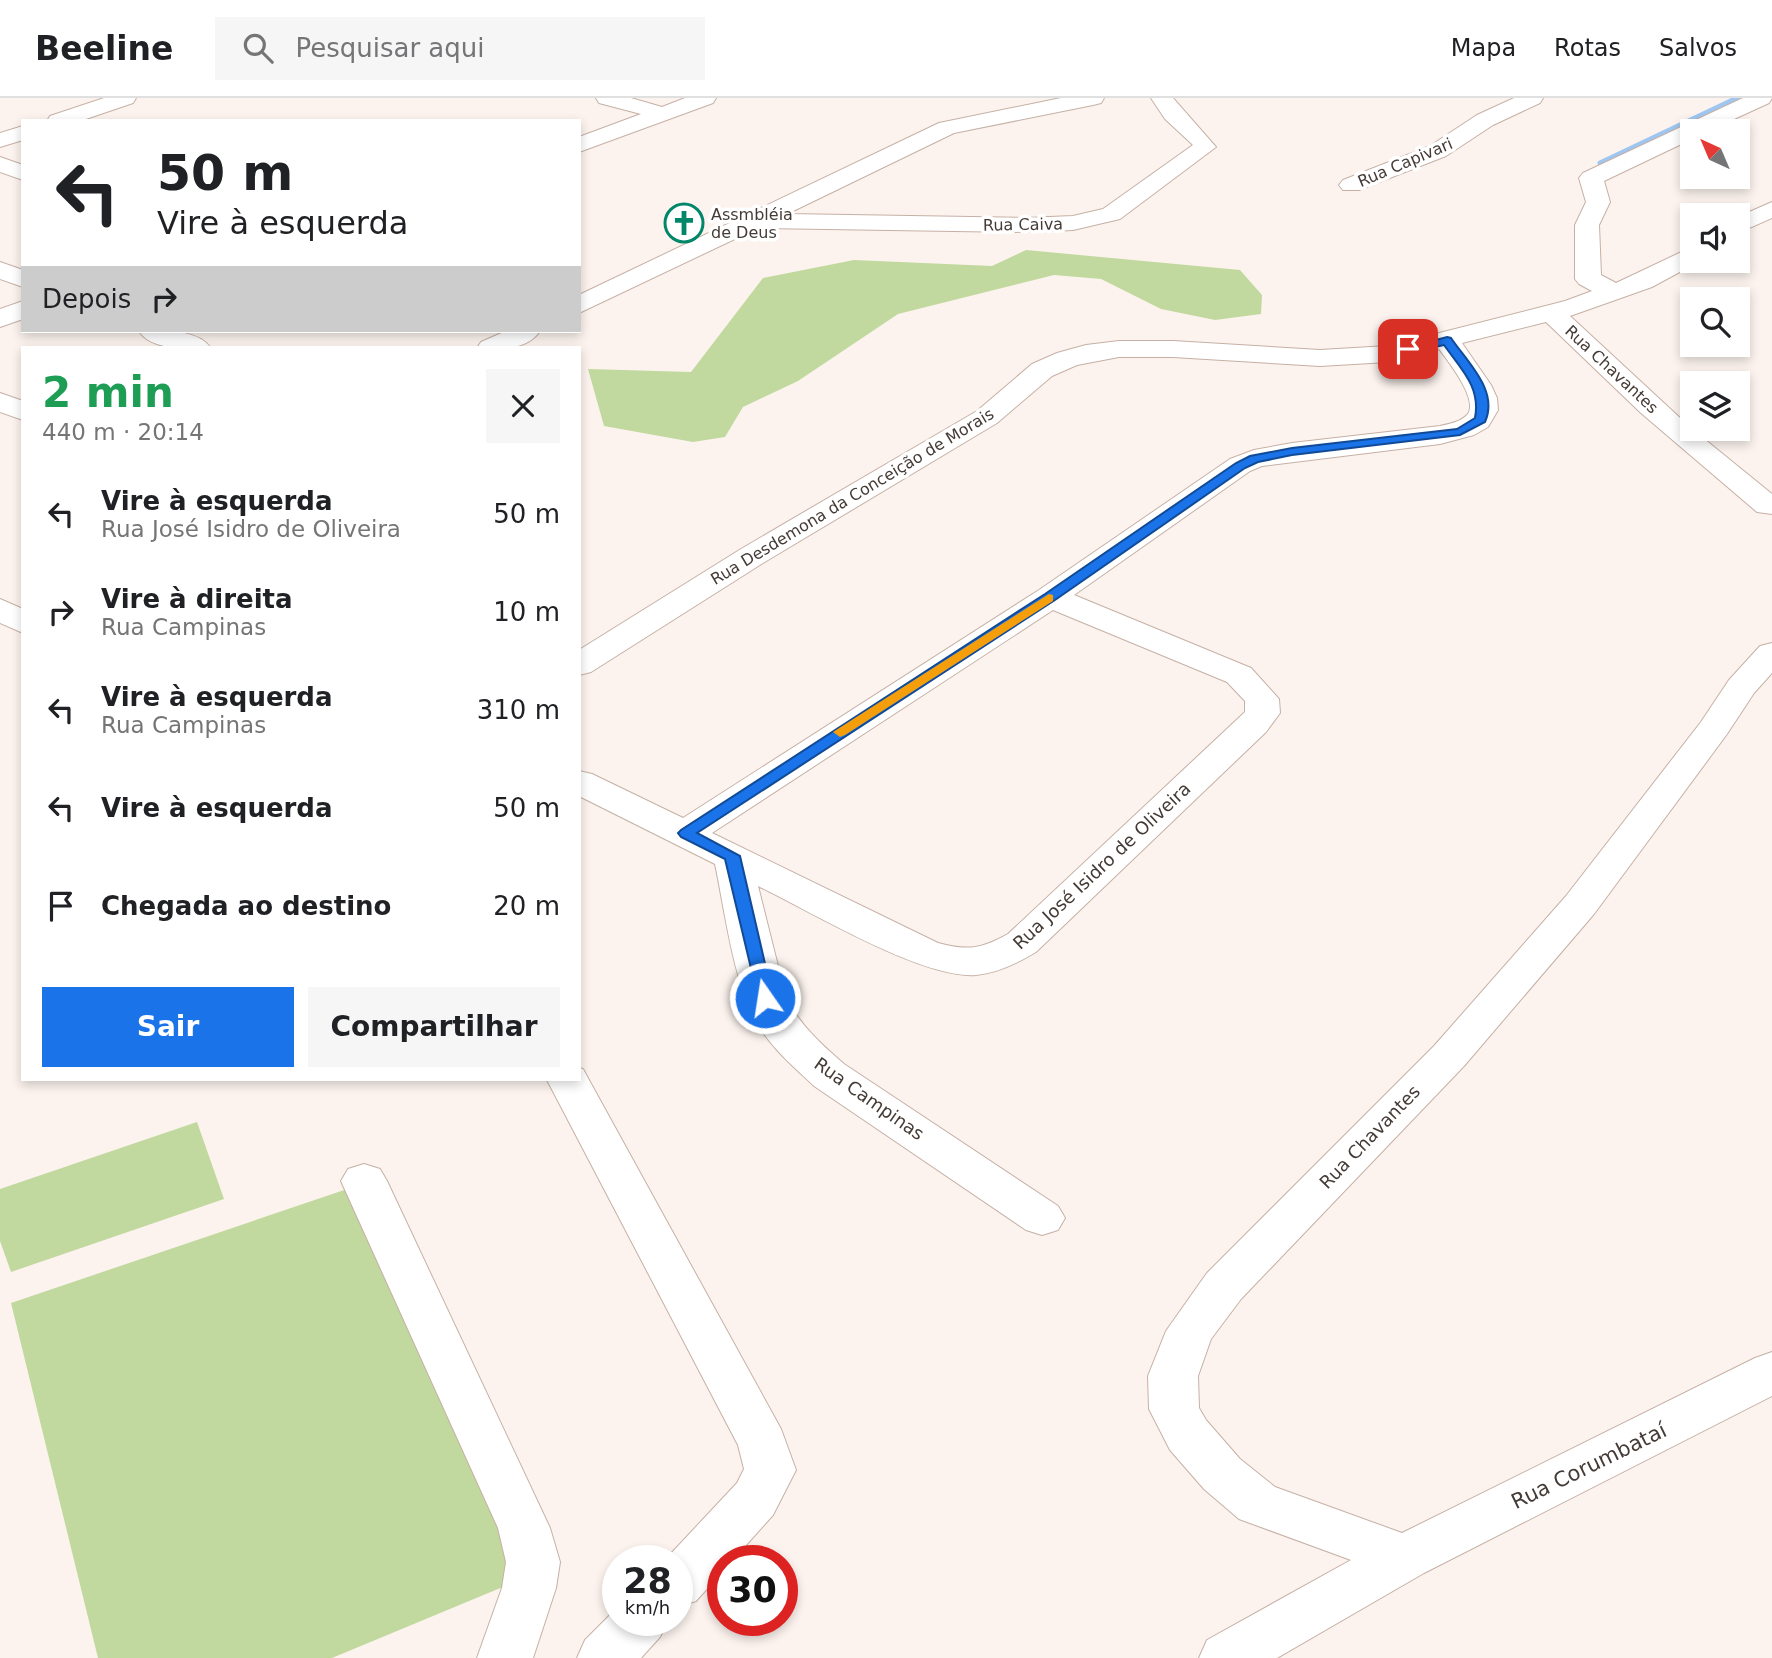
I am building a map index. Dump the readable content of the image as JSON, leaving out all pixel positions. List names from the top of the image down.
{
  "streets": {
    "street": [
      "Rua Capivari",
      "Rua Caiva",
      "Rua Chavantes",
      "Rua Desdemona da Conceição de Morais",
      "Rua José Isidro de Oliveira",
      "Rua Campinas",
      "Rua Corumbataí"
    ]
  },
  "crossings": [
    ["Rua Chavantes", "Rua Desdemona da Conceição de Morais"],
    ["Rua Chavantes", "Rua Corumbataí"],
    ["Rua José Isidro de Oliveira", "Rua Campinas"]
  ],
  "places": {
    "church": ["Assmbléia de Deus"]
  },
  "north": "top left",
  "page": {
    "header": "Beeline",
    "search": "Pesquisar aqui",
    "nav": ["Mapa", "Rotas", "Salvos"],
    "turn": ["50 m", "Vire à esquerda"],
    "then": "Depois",
    "heading": ["2 min", "440 m · 20:14"],
    "list": [
      {
        "name": "Vire à esquerda",
        "note": "Rua José Isidro de Oliveira",
        "value": "50 m"
      },
      {
        "name": "Vire à direita",
        "note": "Rua Campinas",
        "value": "10 m"
      },
      {
        "name": "Vire à esquerda",
        "note": "Rua Campinas",
        "value": "310 m"
      },
      {
        "name": "Vire à esquerda",
        "value": "50 m"
      },
      {
        "name": "Chegada ao destino",
        "value": "20 m"
      }
    ],
    "buttons": ["Sair", "Compartilhar"],
    "speed": "28 km/h",
    "limit": "30"
  }
}
